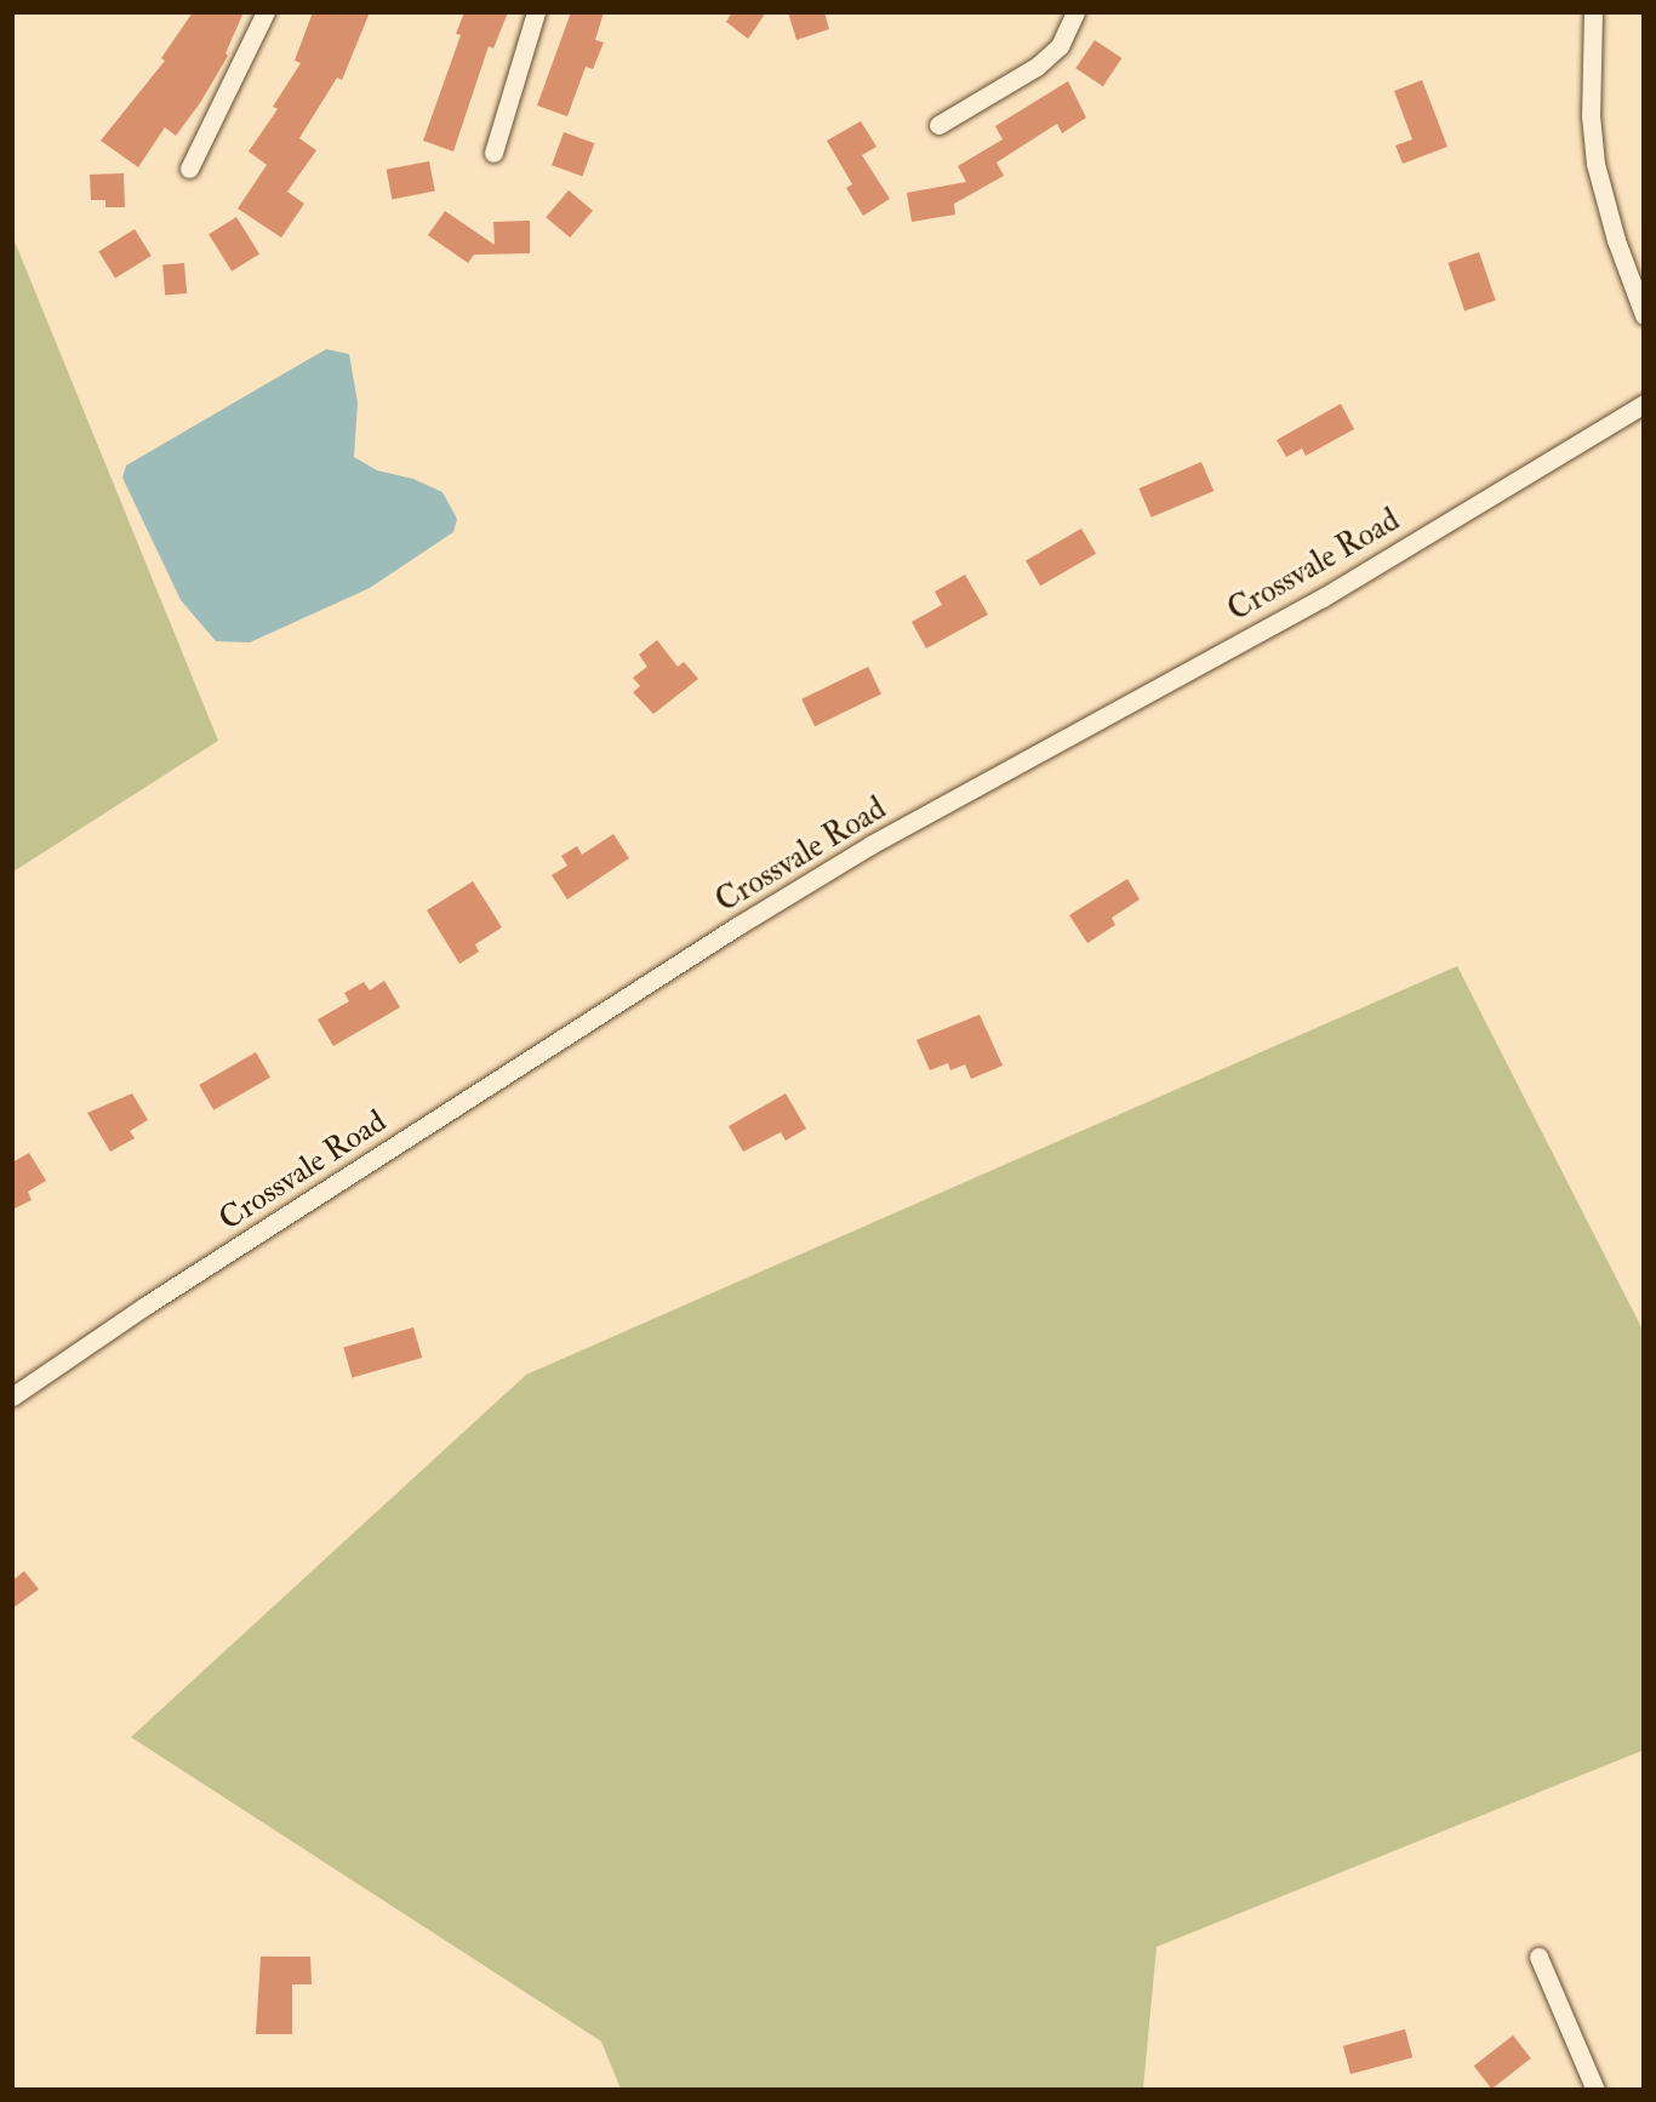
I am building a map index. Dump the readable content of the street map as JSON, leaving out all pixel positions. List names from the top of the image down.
{
  "streets": {
    "street": ["Crossvale Road"]
  }
}
